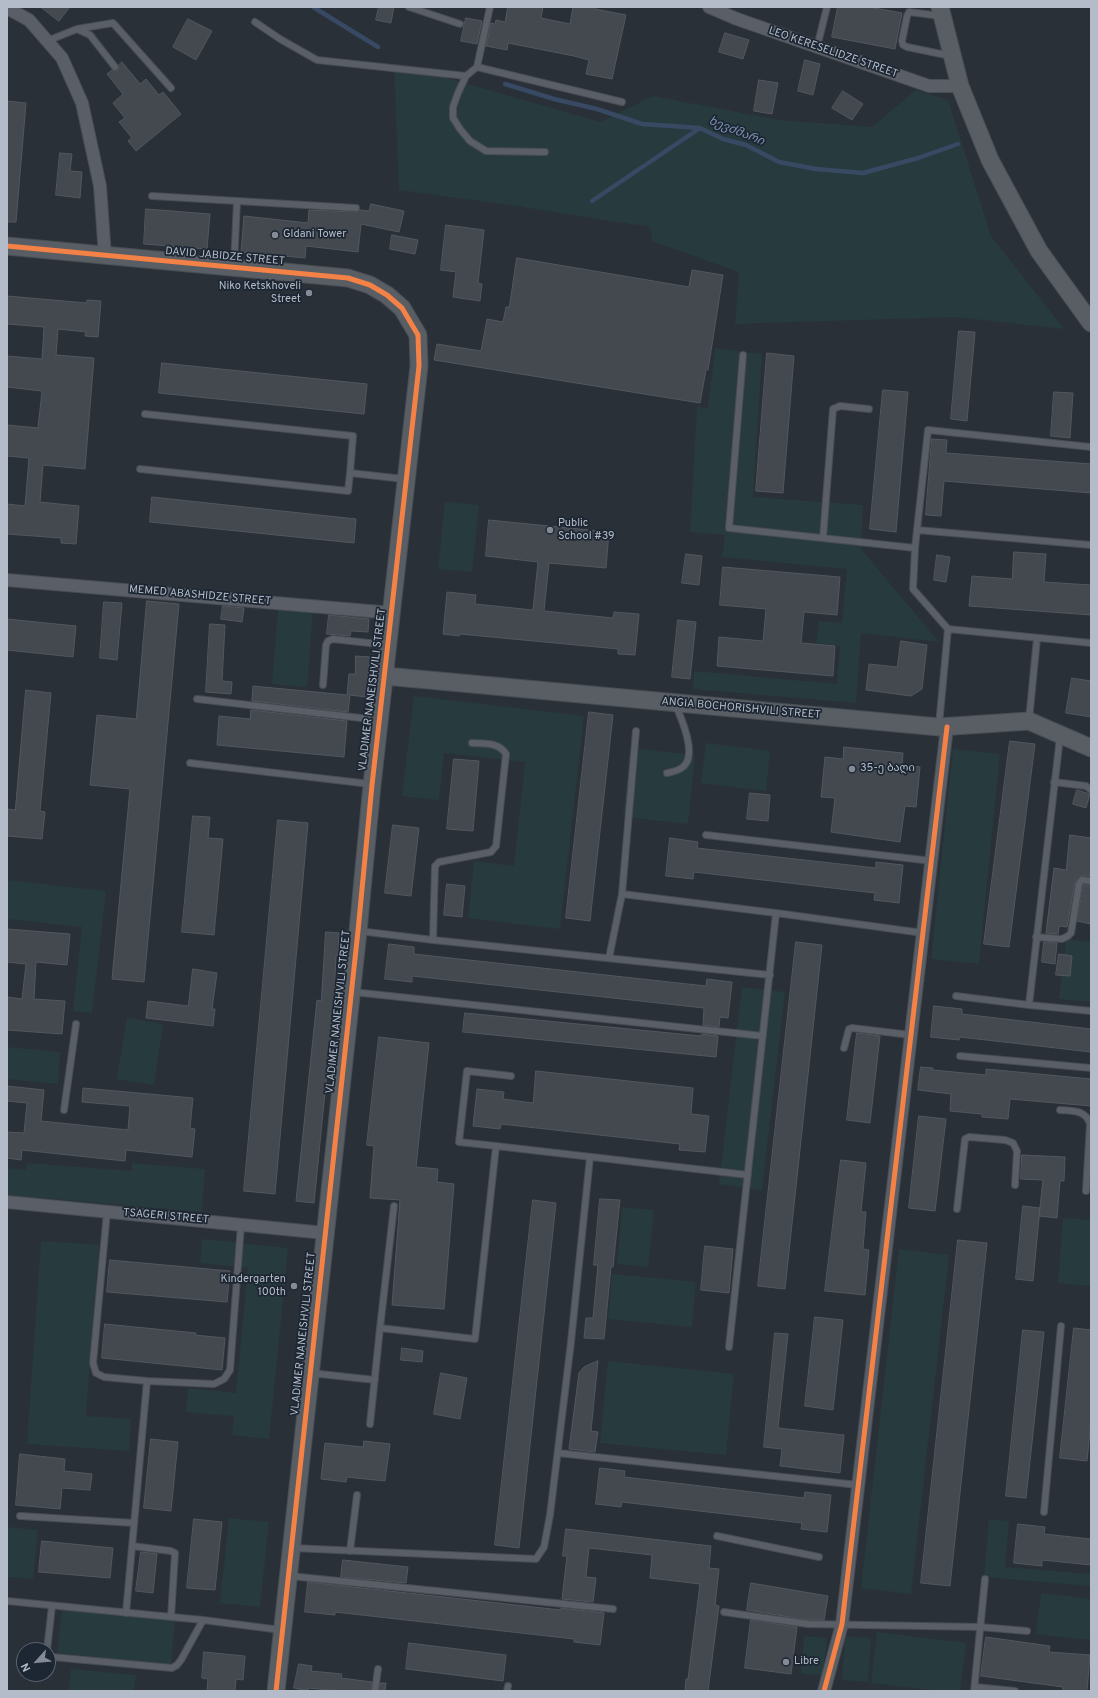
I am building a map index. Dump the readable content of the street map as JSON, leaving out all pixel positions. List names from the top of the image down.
{
  "streets": {
    "street": [
      "LEO KERESELIDZE STREET",
      "DAVID JABIDZE STREET",
      "MEMED ABASHIDZE STREET",
      "VLADIMER NANEISHVILI STREET",
      "ANGIA BOCHORISHVILI STREET",
      "TSAGERI STREET"
    ]
  },
  "crossings": [
    ["DAVID JABIDZE STREET", "VLADIMER NANEISHVILI STREET"],
    ["MEMED ABASHIDZE STREET", "VLADIMER NANEISHVILI STREET"],
    ["VLADIMER NANEISHVILI STREET", "ANGIA BOCHORISHVILI STREET"],
    ["VLADIMER NANEISHVILI STREET", "TSAGERI STREET"]
  ],
  "water": ["ხევძმარი"],
  "places": [
    "Gldani Tower",
    "Niko Ketskhoveli Street",
    "Public School #39",
    "35-ე ბაღი",
    "Kindergarten 100th",
    "Libre"
  ],
  "north": "bottom left"
}
